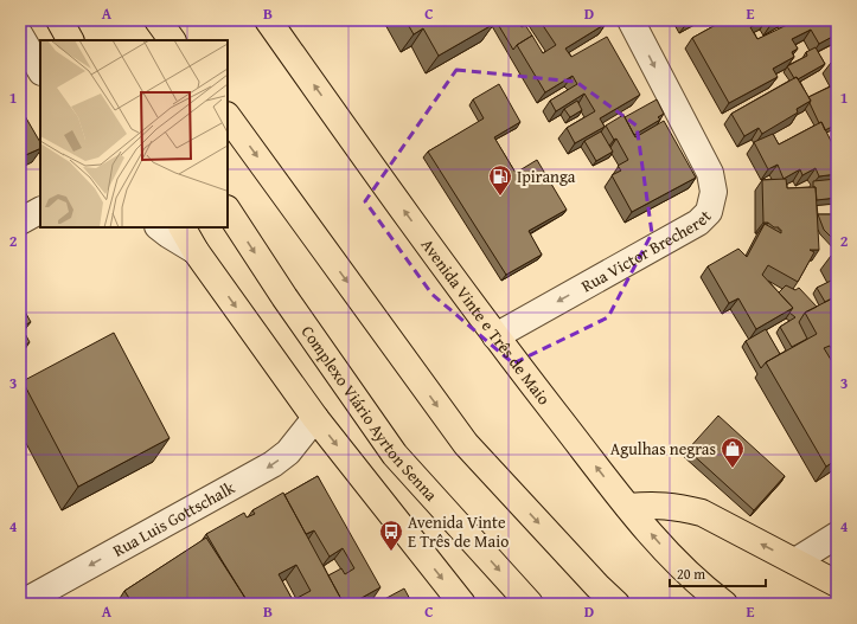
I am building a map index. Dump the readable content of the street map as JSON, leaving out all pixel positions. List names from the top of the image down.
{
  "streets": {
    "highway": ["Avenida Vinte e Três de Maio", "Complexo Viário Ayrton Senna"],
    "street": ["Rua Victor Brecheret", "Rua Luis Gottschalk"]
  },
  "crossings": [
    ["Rua Victor Brecheret", "Avenida Vinte e Três de Maio"]
  ],
  "one_way": ["Rua Luis Gottschalk"],
  "places": {
    "fuel station": ["Ipiranga"],
    "shop": ["Agulhas negras"],
    "bus stop": ["Avenida Vinte E Três de Maio"]
  },
  "scale_bar": "20 m",
  "grid": {
    "columns": [
      "A",
      "B",
      "C",
      "D",
      "E"
    ],
    "rows": [
      "1",
      "2",
      "3",
      "4"
    ]
  }
}
